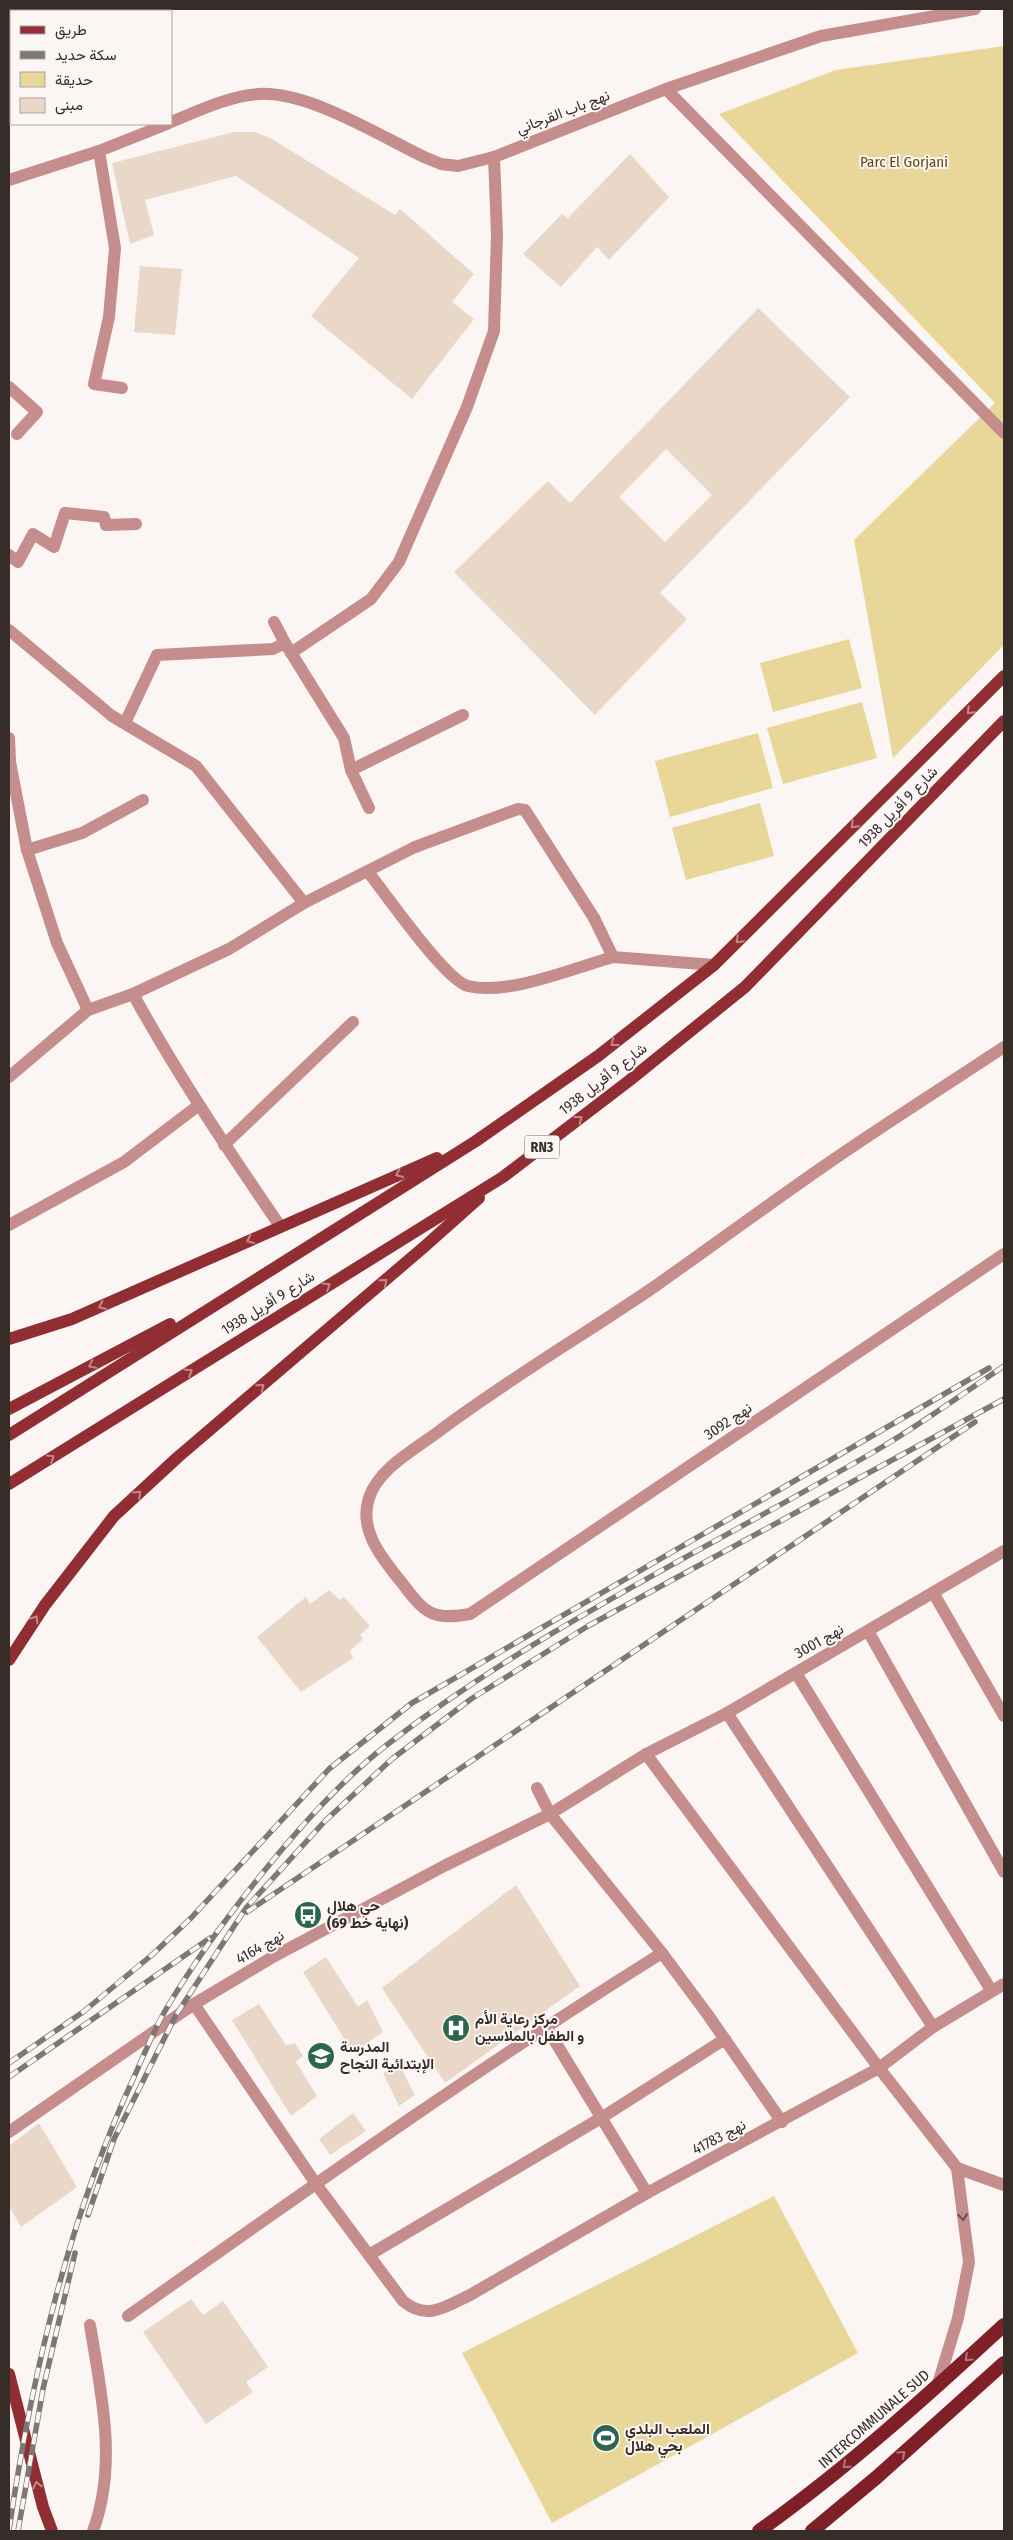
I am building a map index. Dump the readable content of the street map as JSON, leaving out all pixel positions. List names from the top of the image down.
{
  "streets": {
    "highway": ["INTERCOMMUNALE SUD"],
    "main road": ["شارع 9 أفريل 1938", "RN3"],
    "street": [
      "نهج باب القرجاني",
      "نهج 3092",
      "نهج 3001",
      "نهج 4164",
      "نهج 41783"
    ]
  },
  "crossings": [
    ["نهج 3001", "نهج 4164"]
  ],
  "parks": ["Parc El Gorjani"],
  "places": {
    "bus stop": ["حي هلال (نهاية خط 69)"],
    "hospital": ["مركز رعاية الأم و الطفل بالملاسين"],
    "school or university": ["المدرسة الإبتدائية النجاح"],
    "sports": ["الملعب البلدي بحي هلال"]
  },
  "legend": [
    "طريق",
    "سكة حديد",
    "حديقة",
    "مبنى"
  ]
}
